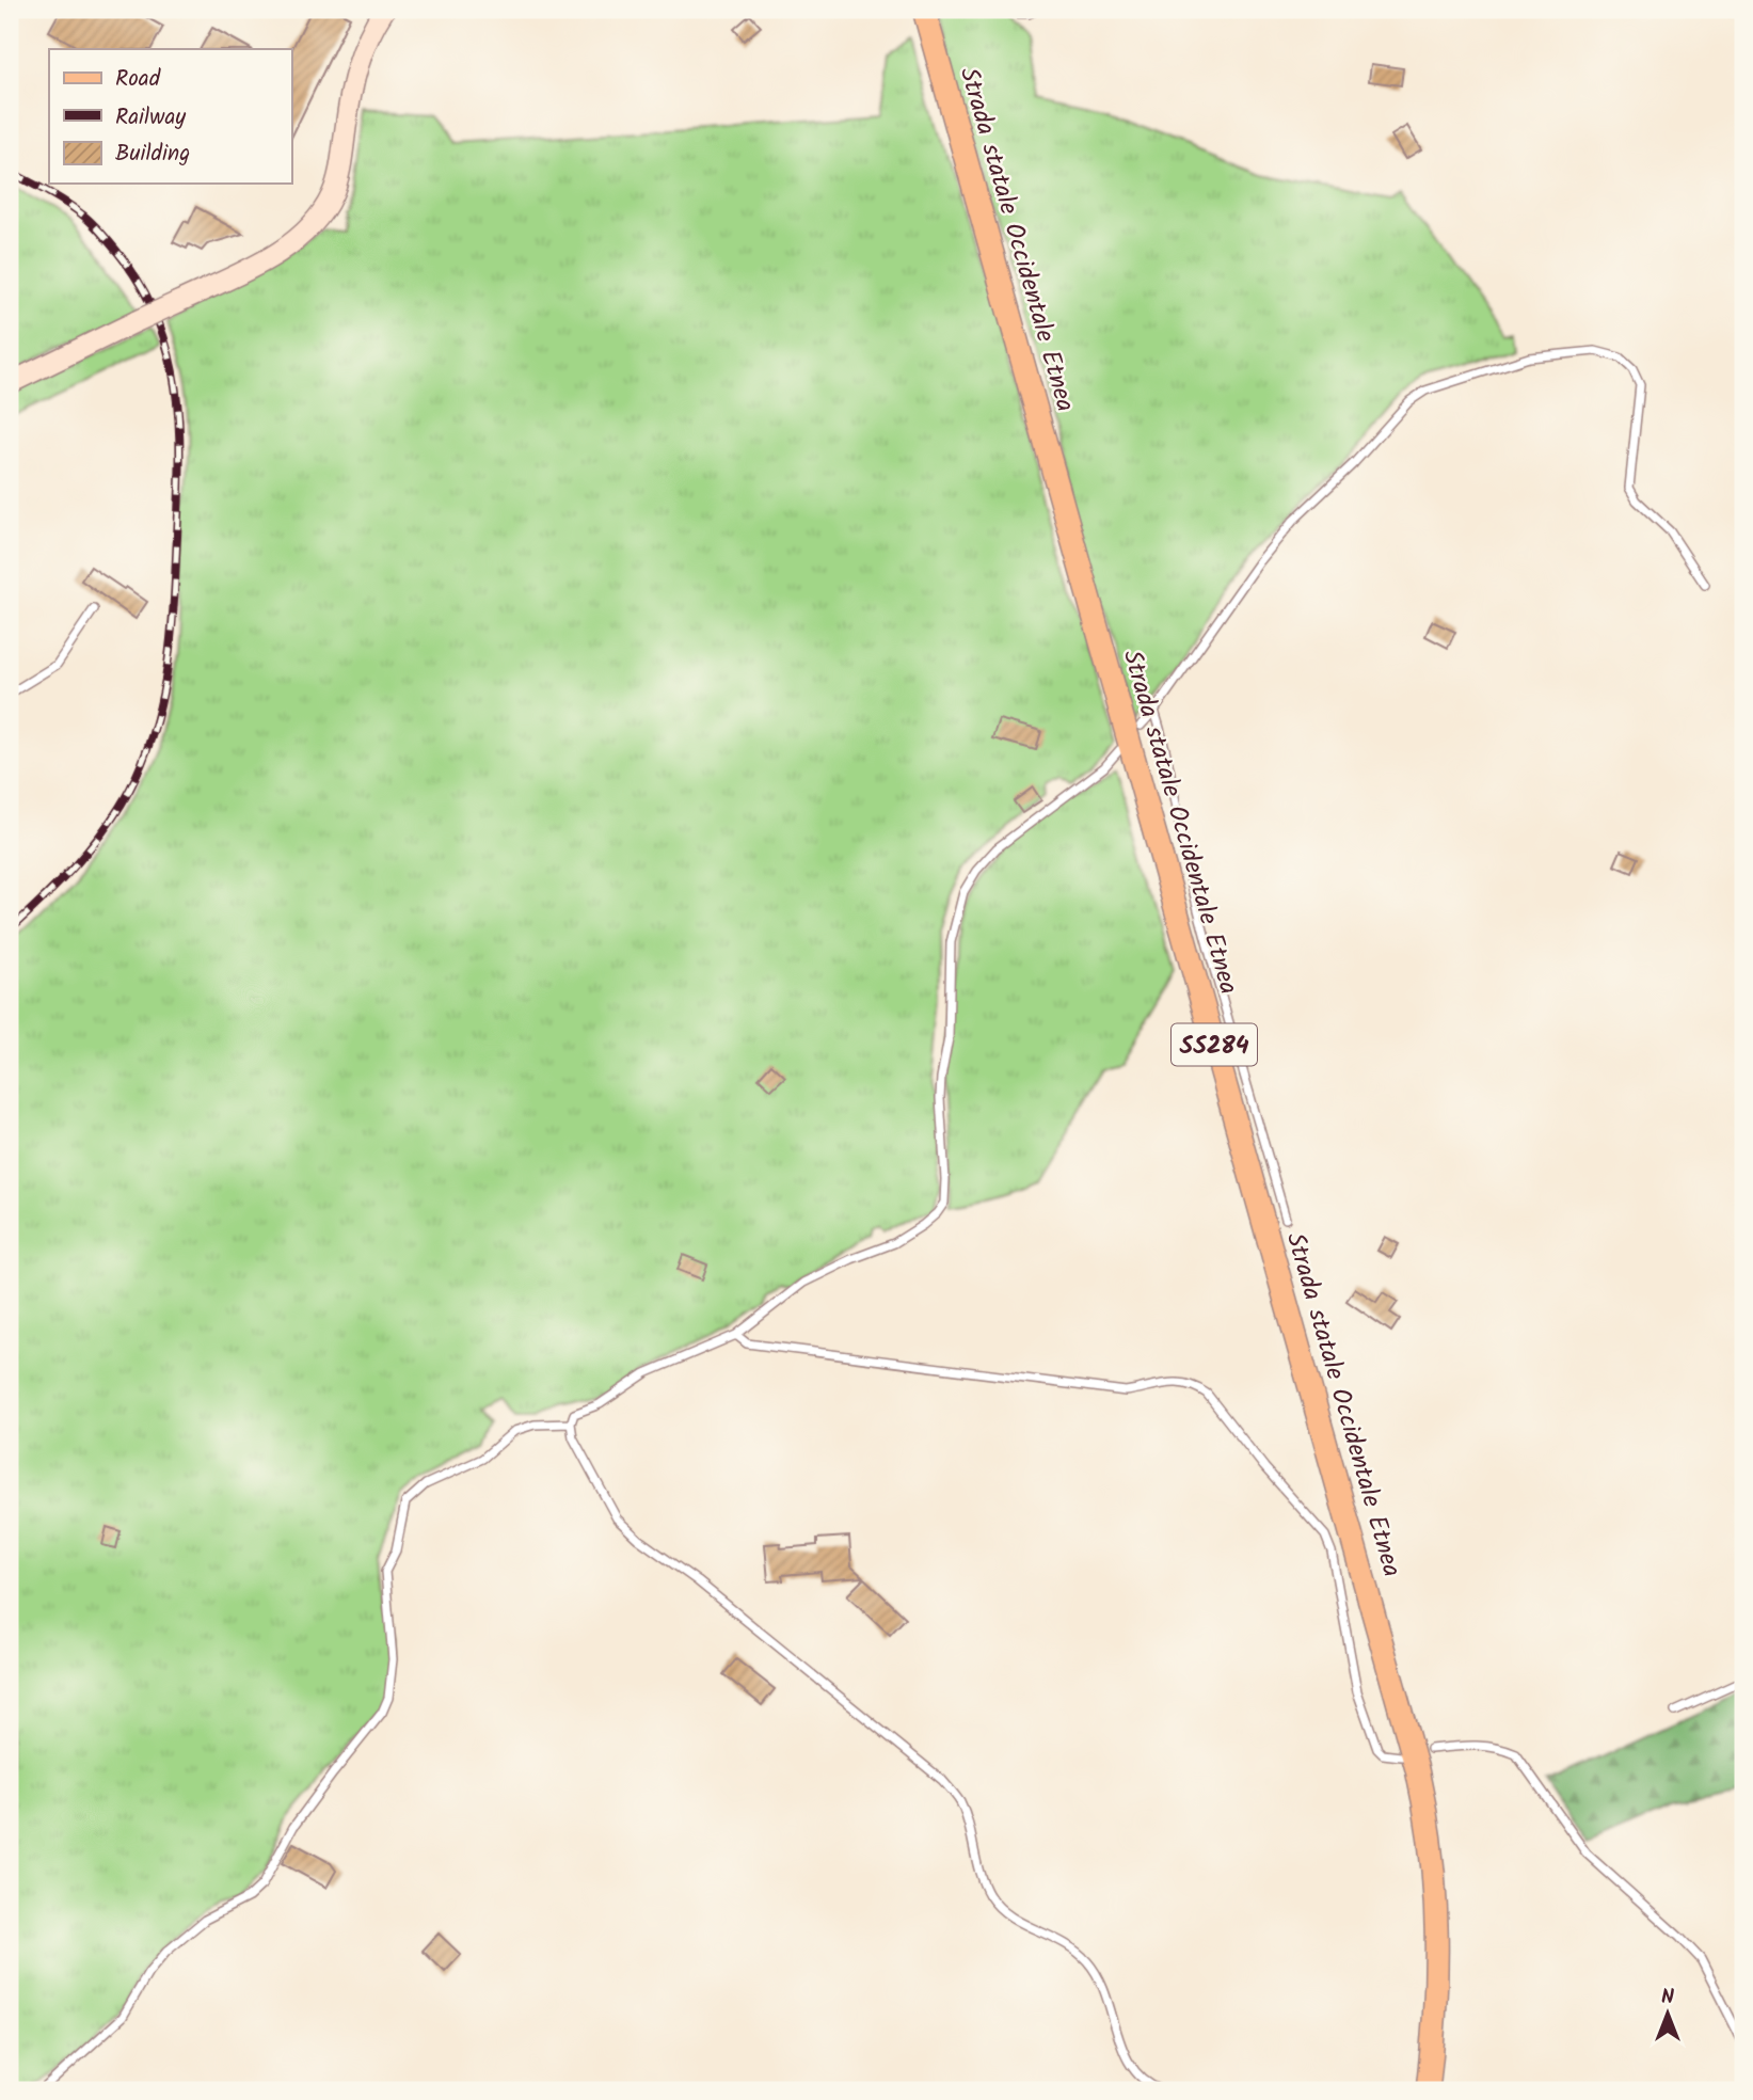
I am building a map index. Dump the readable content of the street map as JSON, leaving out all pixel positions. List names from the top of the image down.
{
  "streets": {
    "main road": ["Strada statale Occidentale Etnea", "SS284"]
  },
  "legend": ["Road", "Railway", "Building"],
  "north": "top"
}
